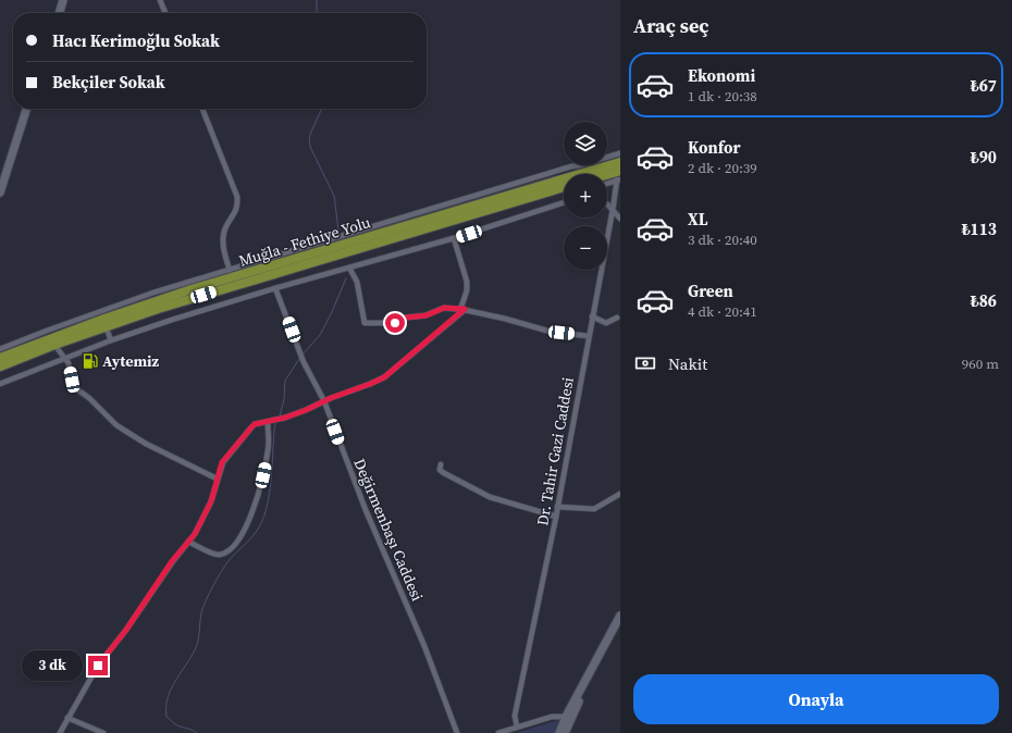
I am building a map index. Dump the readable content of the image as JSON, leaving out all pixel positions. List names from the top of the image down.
{
  "streets": {
    "highway": ["Muğla - Fethiye Yolu"],
    "street": ["Dr. Tahir Gazi Caddesi", "Değirmenbaşı Caddesi"]
  },
  "places": {
    "fuel station": ["Aytemiz"]
  },
  "page": {
    "heading": "Araç seç",
    "banner": ["Hacı Kerimoğlu Sokak", "Bekçiler Sokak"],
    "list": [
      {
        "name": "Ekonomi",
        "note": "1 dk · 20:38",
        "value": "₺67"
      },
      {
        "name": "Konfor",
        "note": "2 dk · 20:39",
        "value": "₺90"
      },
      {
        "name": "XL",
        "note": "3 dk · 20:40",
        "value": "₺113"
      },
      {
        "name": "Green",
        "note": "4 dk · 20:41",
        "value": "₺86"
      }
    ],
    "map_buttons": ["+", "−"],
    "pay": ["Nakit", "960 m"],
    "bubble": "3 dk",
    "buttons": "Onayla"
  }
}
